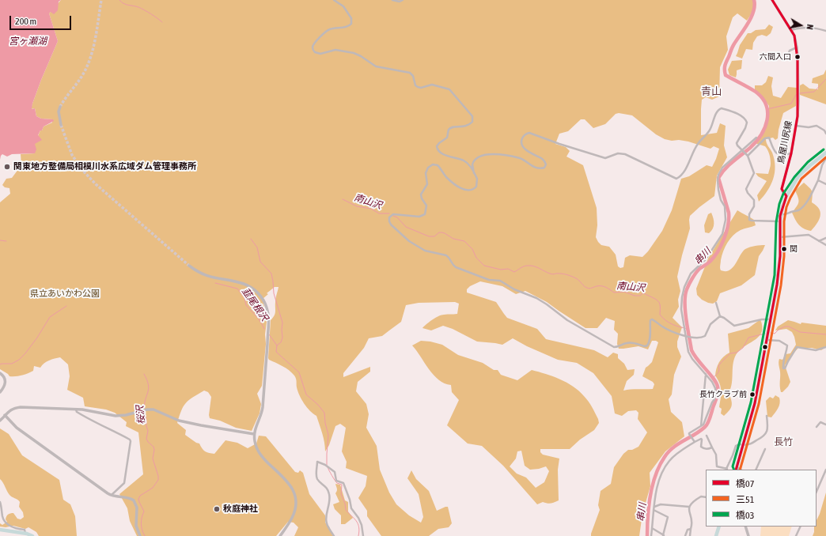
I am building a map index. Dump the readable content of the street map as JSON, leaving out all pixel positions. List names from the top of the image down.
{
  "streets": {
    "street": ["鳥屋川尻線"]
  },
  "districts": ["青山", "長竹"],
  "water": [
    "宮ヶ瀬湖",
    "南山沢",
    "串川",
    "韮尾根沢",
    "桜沢"
  ],
  "parks": ["県立あいかわ公園"],
  "places": [
    "六間入口",
    "関東地方整備局相模川水系広域ダム管理事務所",
    "関",
    "長竹クラブ前",
    "秋庭神社"
  ],
  "lines": ["transit line 橋07", "transit line 橋03", "transit line 三51"],
  "legend": ["橋07", "三51", "橋03"],
  "scale_bar": "200 m",
  "north": "right"
}
